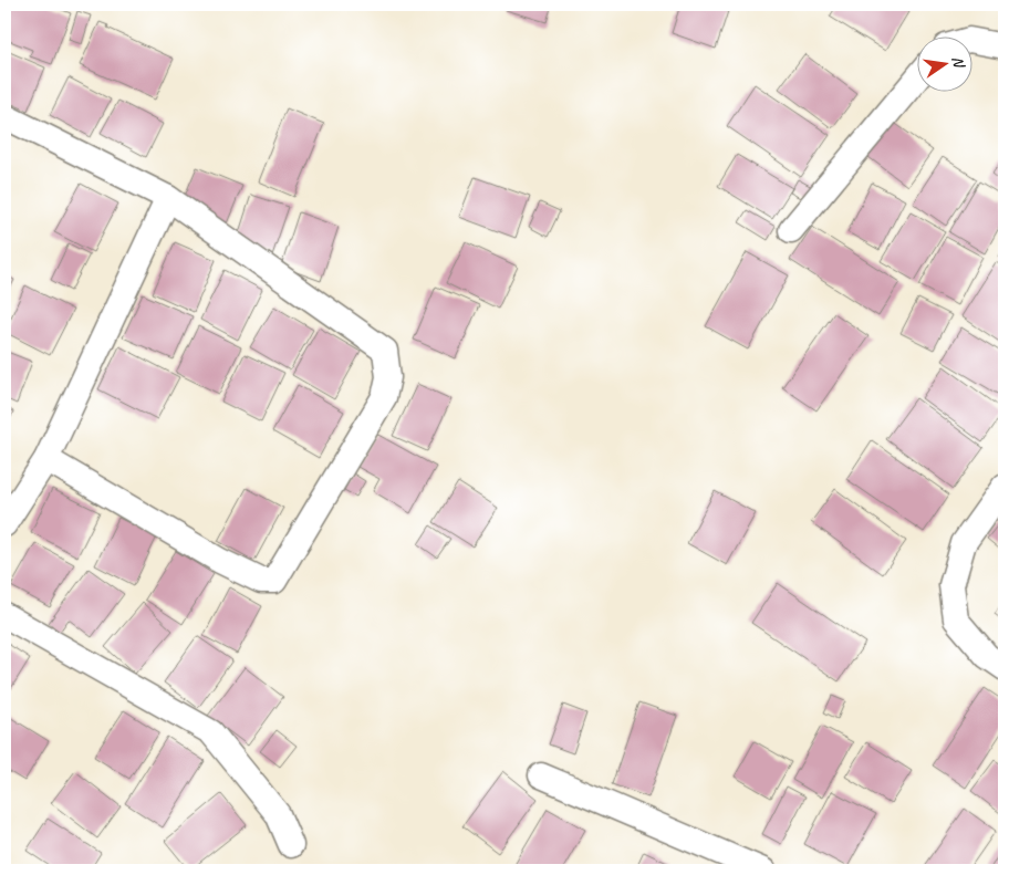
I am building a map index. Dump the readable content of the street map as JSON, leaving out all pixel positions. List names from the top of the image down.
{
  "north": "right"
}
